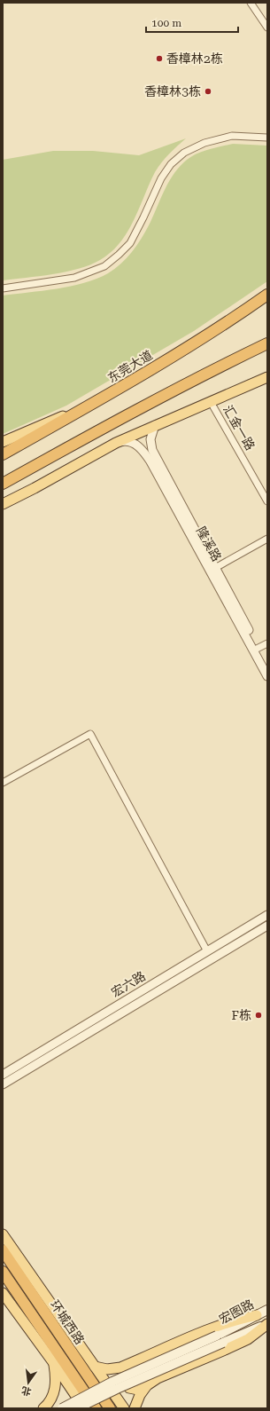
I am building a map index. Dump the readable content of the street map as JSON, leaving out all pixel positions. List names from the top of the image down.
{
  "streets": {
    "highway": ["东莞大道", "环城西路"],
    "main road": ["宏图路"],
    "street": ["汇金一路", "隆溪路", "宏六路"]
  },
  "places": ["香樟林2栋", "香樟林3栋", "F栋"],
  "scale_bar": "100 m",
  "north": "bottom"
}
